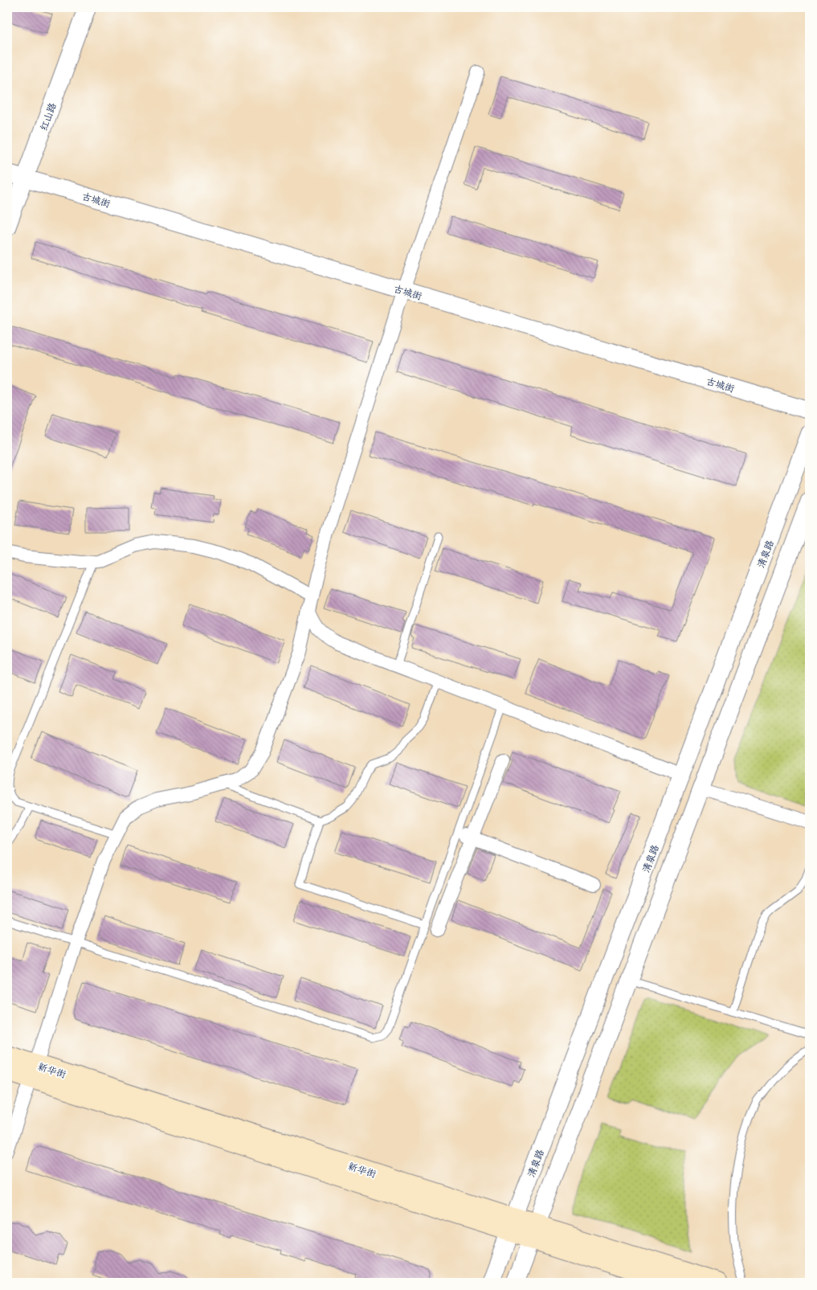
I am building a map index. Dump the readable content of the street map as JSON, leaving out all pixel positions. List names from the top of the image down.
{
  "streets": {
    "main road": ["新华街"],
    "street": ["红山路", "古城街", "清泉路"]
  },
  "crossings": [
    ["红山路", "古城街"],
    ["清泉路", "新华街"]
  ]
}
